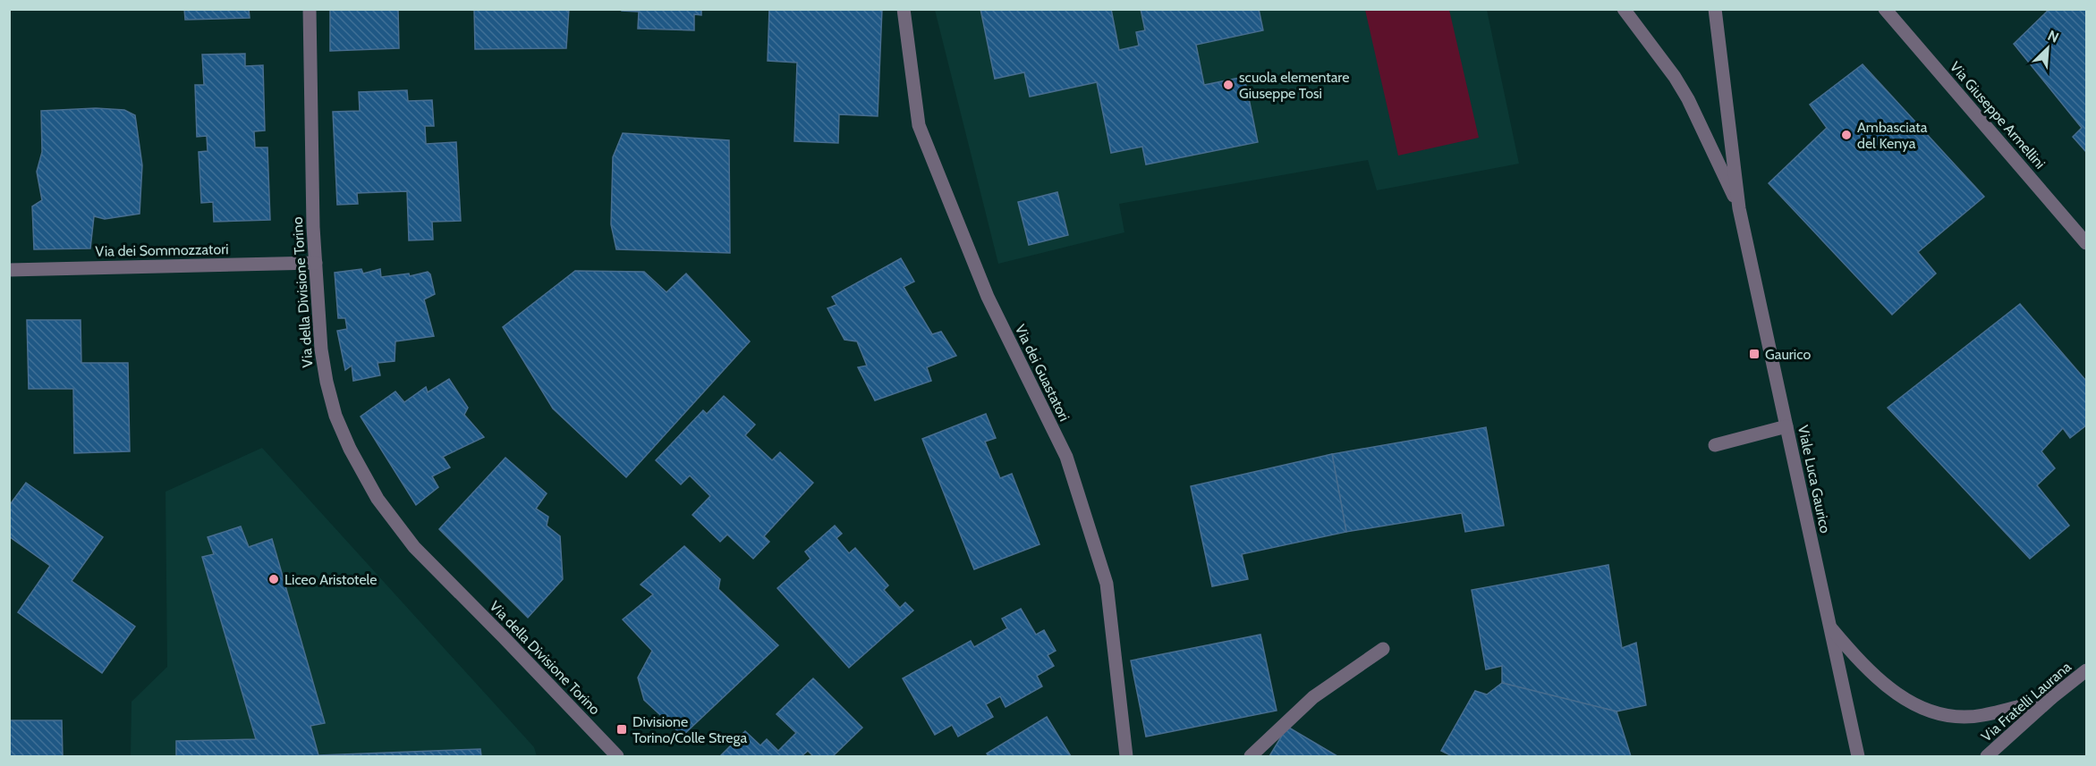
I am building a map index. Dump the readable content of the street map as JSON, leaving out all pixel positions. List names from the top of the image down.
{
  "streets": {
    "street": [
      "Via Giuseppe Armellini",
      "Via dei Sommozzatori",
      "Via della Divisione Torino",
      "Via dei Guastatori",
      "Viale Luca Gaurico",
      "Via Fratelli Laurana"
    ]
  },
  "crossings": [
    ["Via dei Sommozzatori", "Via della Divisione Torino"]
  ],
  "places": {
    "other": ["scuola elementare Giuseppe Tosi", "Ambasciata del Kenya", "Liceo Aristotele"],
    "transit": ["Gaurico", "Divisione Torino/Colle Strega"]
  },
  "north": "top right"
}
